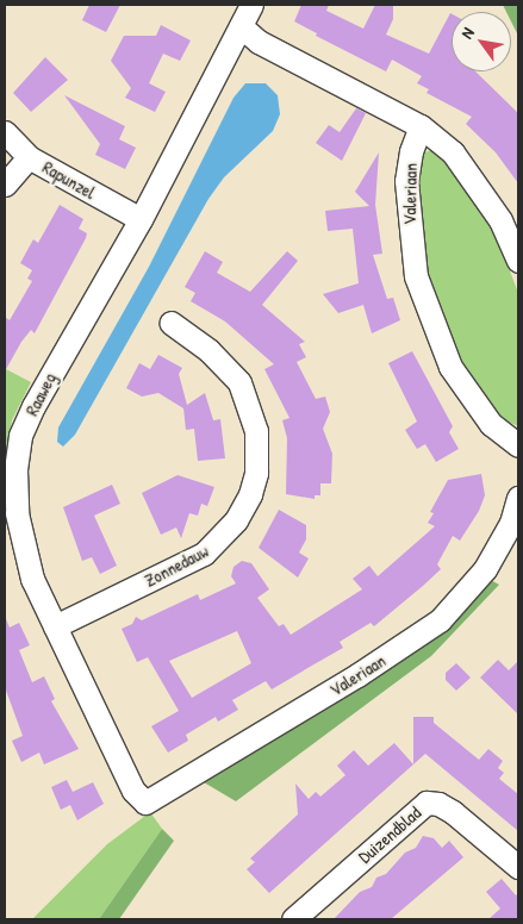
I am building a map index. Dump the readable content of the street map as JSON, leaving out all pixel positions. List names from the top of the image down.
{
  "streets": {
    "street": [
      "Rapunzel",
      "Valeriaan",
      "Raaweg",
      "Zonnedauw",
      "Duizendblad"
    ]
  },
  "crossings": [
    ["Rapunzel", "Raaweg"],
    ["Valeriaan", "Raaweg"],
    ["Raaweg", "Zonnedauw"]
  ],
  "north": "top left"
}
